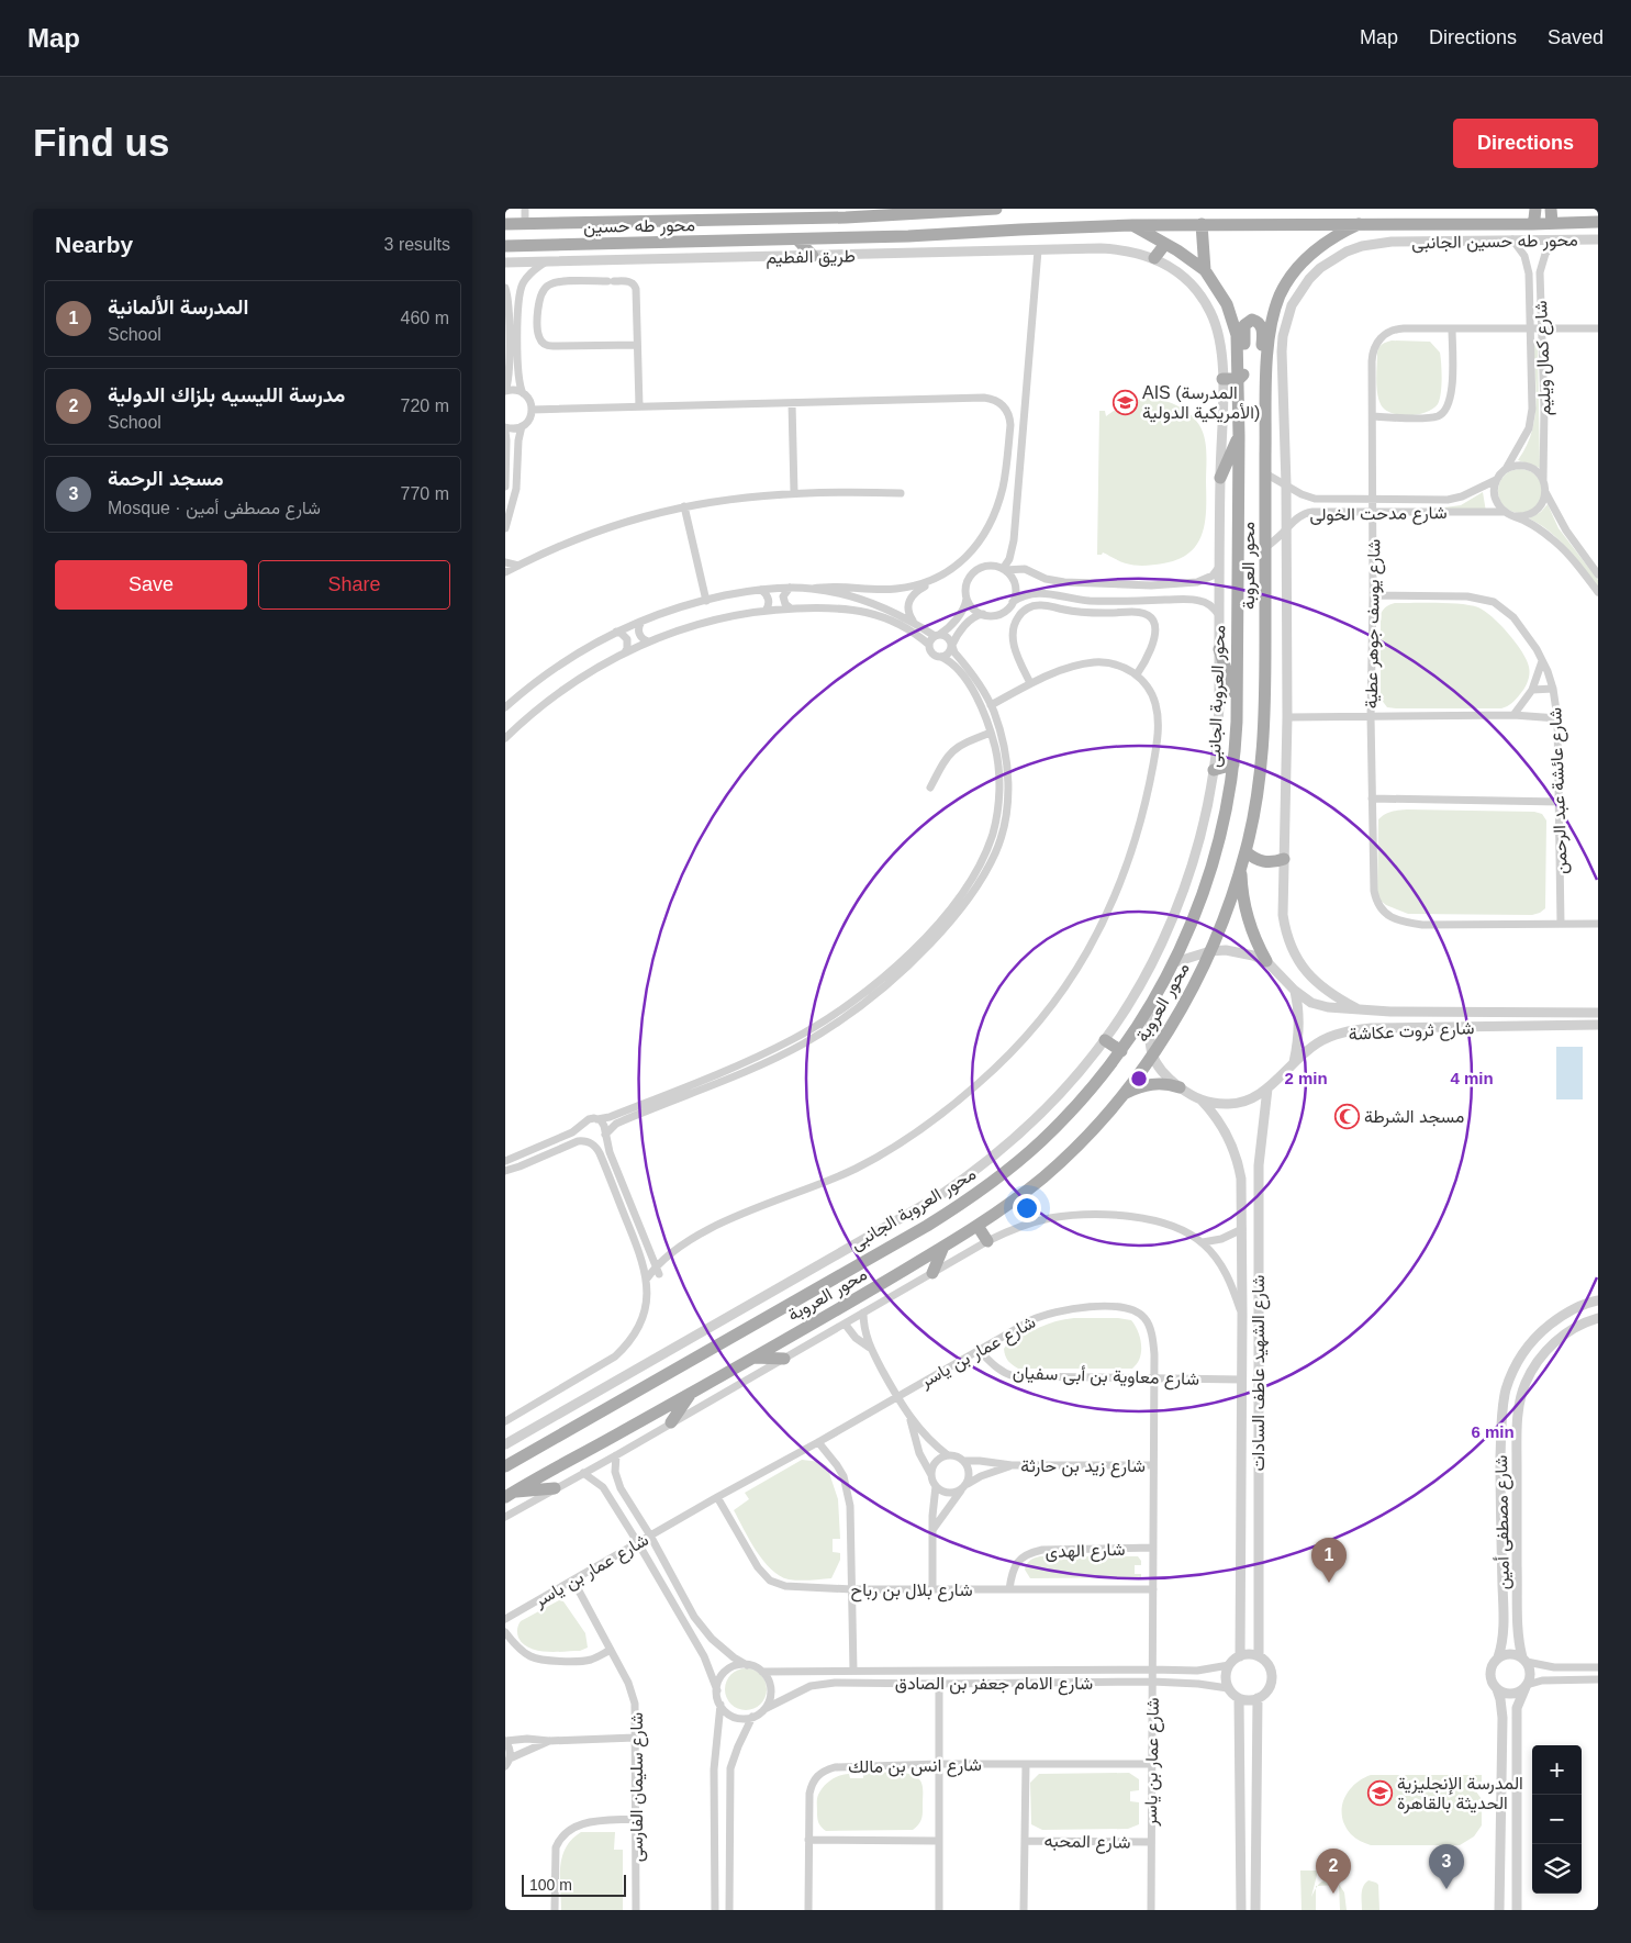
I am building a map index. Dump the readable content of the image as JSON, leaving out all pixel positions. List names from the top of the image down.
{
  "streets": {
    "main road": ["محور طه حسين", "محور العروبة"],
    "street": [
      "محور طه حسين الجانبى",
      "طريق الفطيم",
      "شارع كمال ويليم",
      "شارع مدحت الخولى",
      "شارع يوسف جوهر عطية",
      "محور العروبة الجانبى",
      "شارع عائشة عبد الرحمن",
      "شارع ثروت عكاشة",
      "شارع عمار بن ياسر",
      "شارع الشهيد عاطف السادات",
      "شارع معاوية بن أبى سفيان",
      "شارع زيد بن حارثة",
      "شارع مصطفى أمين",
      "شارع الهدى",
      "شارع بلال بن رباح",
      "شارع الامام جعفر بن الصادق",
      "شارع انس بن مالك",
      "شارع سليمان الفارسى",
      "شارع المحبه"
    ]
  },
  "crossings": [
    ["محور طه حسين", "محور العروبة"],
    ["محور طه حسين الجانبى", "شارع كمال ويليم"],
    ["محور طه حسين الجانبى", "شارع مدحت الخولى"],
    ["طريق الفطيم", "محور العروبة الجانبى"],
    ["شارع كمال ويليم", "شارع مدحت الخولى"],
    ["شارع كمال ويليم", "شارع يوسف جوهر عطية"],
    ["شارع مدحت الخولى", "محور العروبة"],
    ["شارع مدحت الخولى", "شارع يوسف جوهر عطية"],
    ["محور العروبة", "شارع ثروت عكاشة"],
    ["محور العروبة", "شارع الشهيد عاطف السادات"],
    ["شارع يوسف جوهر عطية", "شارع عائشة عبد الرحمن"],
    ["شارع ثروت عكاشة", "شارع الشهيد عاطف السادات"],
    ["شارع عمار بن ياسر", "شارع معاوية بن أبى سفيان"],
    ["شارع عمار بن ياسر", "شارع زيد بن حارثة"],
    ["شارع عمار بن ياسر", "شارع الهدى"],
    ["شارع عمار بن ياسر", "شارع بلال بن رباح"],
    ["شارع عمار بن ياسر", "شارع الامام جعفر بن الصادق"],
    ["شارع عمار بن ياسر", "شارع انس بن مالك"],
    ["شارع عمار بن ياسر", "شارع سليمان الفارسى"],
    ["شارع عمار بن ياسر", "شارع المحبه"],
    ["شارع الشهيد عاطف السادات", "شارع معاوية بن أبى سفيان"],
    ["شارع الشهيد عاطف السادات", "شارع الامام جعفر بن الصادق"],
    ["شارع الهدى", "شارع بلال بن رباح"]
  ],
  "places": {
    "school or university": ["AIS (المدرسة الأمريكية الدولية)", "المدرسة الإنجليزية الحديثة بالقاهرة"],
    "mosque": ["مسجد الشرطة"]
  },
  "scale_bar": "100 m",
  "page": {
    "header": "Map",
    "nav": ["Map", "Directions", "Saved"],
    "buttons": [
      "Directions",
      ["Save", "Share"]
    ],
    "title": "Find us",
    "heading": ["Nearby", "3 results"],
    "list": [
      {
        "mark": "1",
        "name": "المدرسة الألمانية",
        "note": "School",
        "value": "460 m"
      },
      {
        "mark": "2",
        "name": "مدرسة الليسيه بلزاك الدولية",
        "note": "School",
        "value": "720 m"
      },
      {
        "mark": "3",
        "name": "مسجد الرحمة",
        "note": "Mosque · شارع مصطفى أمين",
        "value": "770 m"
      }
    ],
    "pins": ["1", "3", "2"],
    "map_buttons": ["+", "−"],
    "scale": "100 m"
  },
  "rings": ["2 min", "4 min", "6 min"]
}
